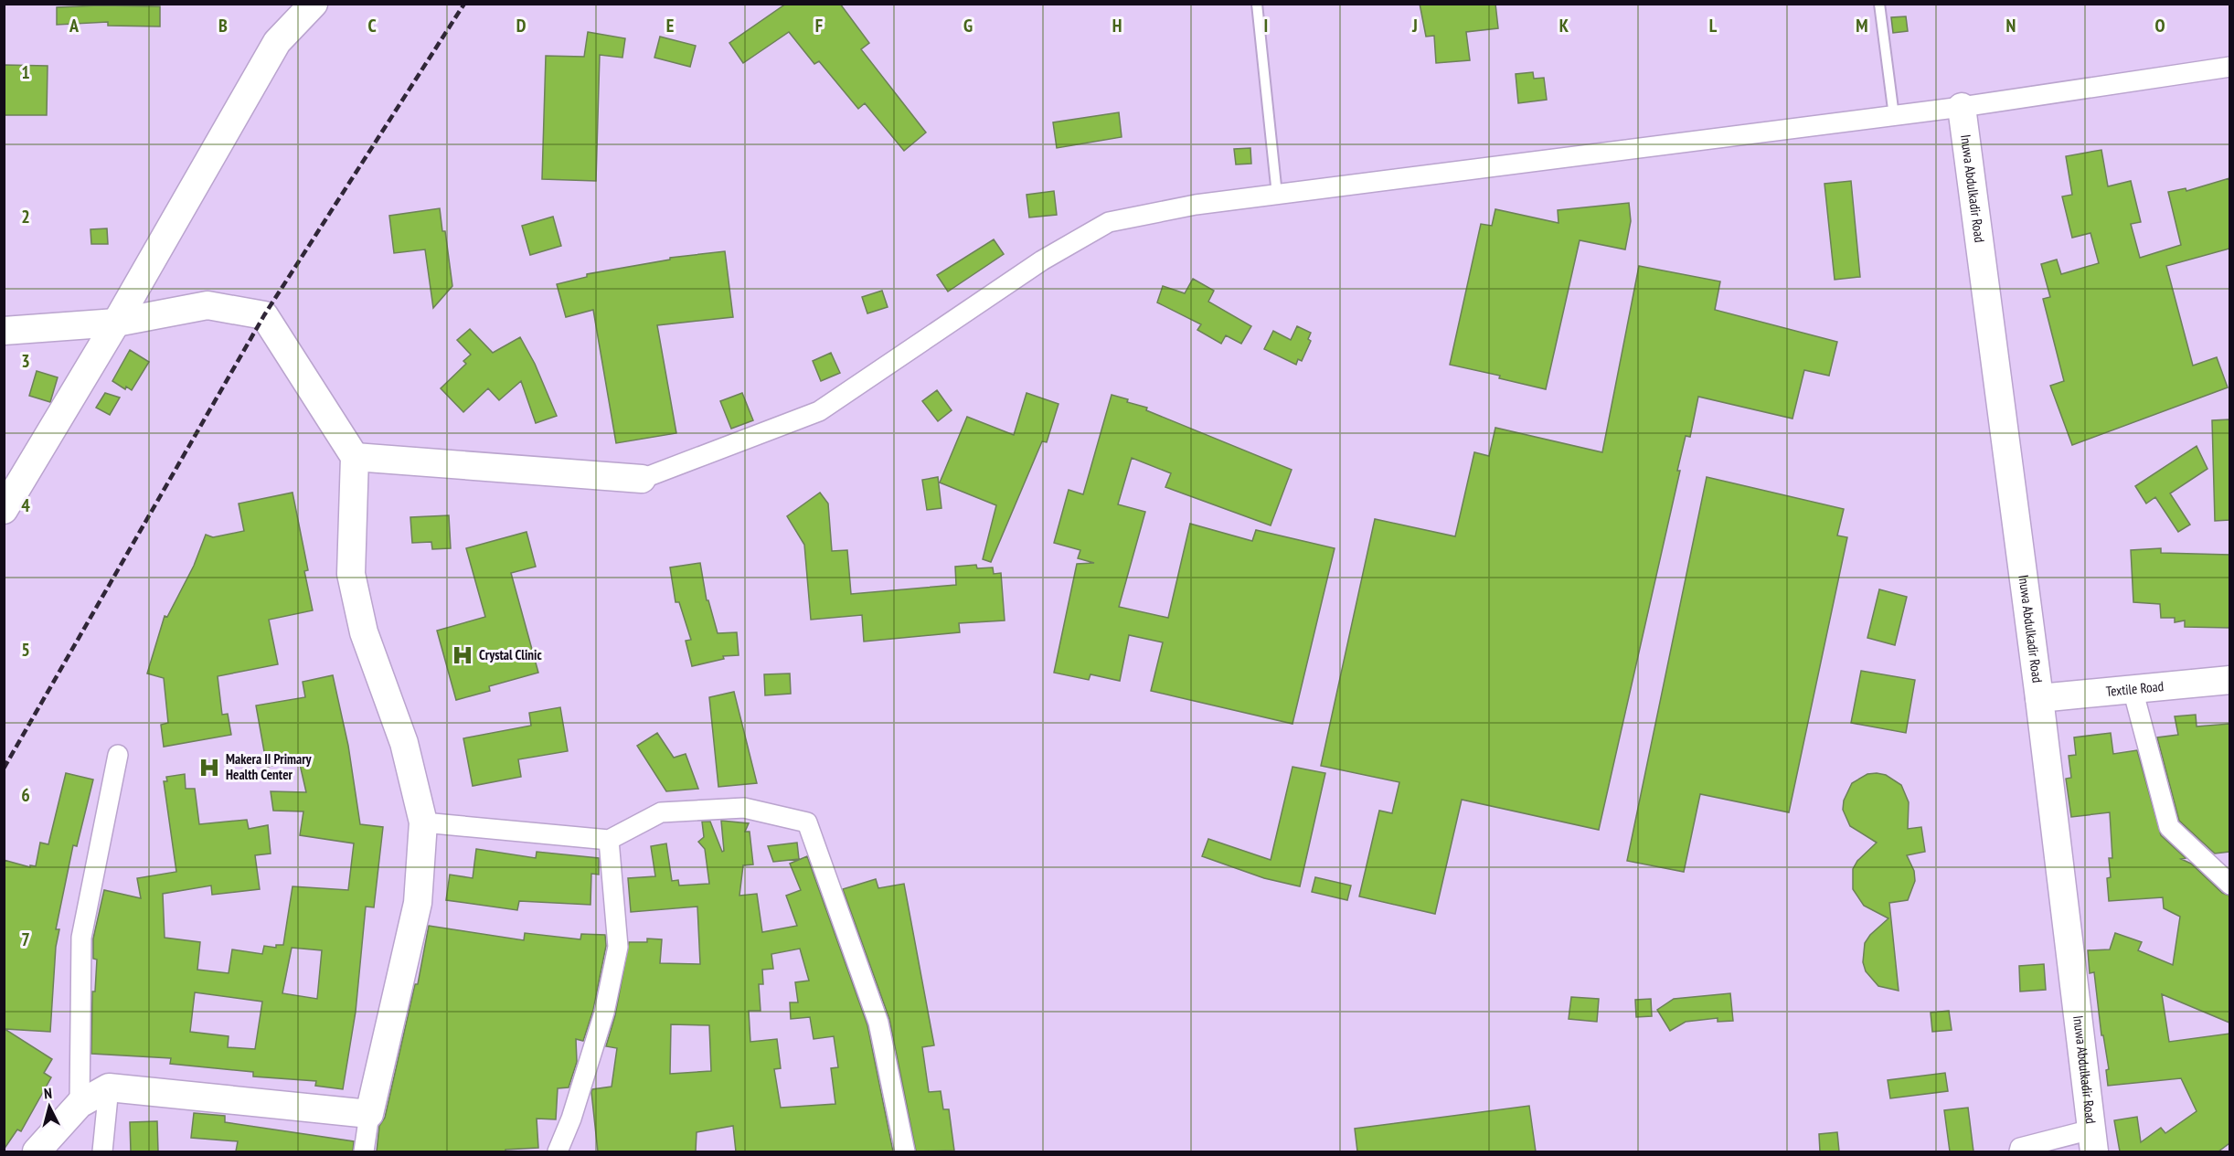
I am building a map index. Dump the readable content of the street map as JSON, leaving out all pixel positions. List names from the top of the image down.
{
  "streets": {
    "street": ["Inuwa Abdulkadir Road", "Textile Road"]
  },
  "crossings": [
    ["Inuwa Abdulkadir Road", "Textile Road"]
  ],
  "places": {
    "hospital": ["Crystal Clinic", "Makera II Primary Health Center"]
  },
  "north": "top",
  "grid": {
    "columns": [
      "A",
      "B",
      "C",
      "D",
      "E",
      "F",
      "G",
      "H",
      "I",
      "J",
      "K",
      "L",
      "M",
      "N",
      "O"
    ],
    "rows": [
      "1",
      "2",
      "3",
      "4",
      "5",
      "6",
      "7"
    ]
  }
}
